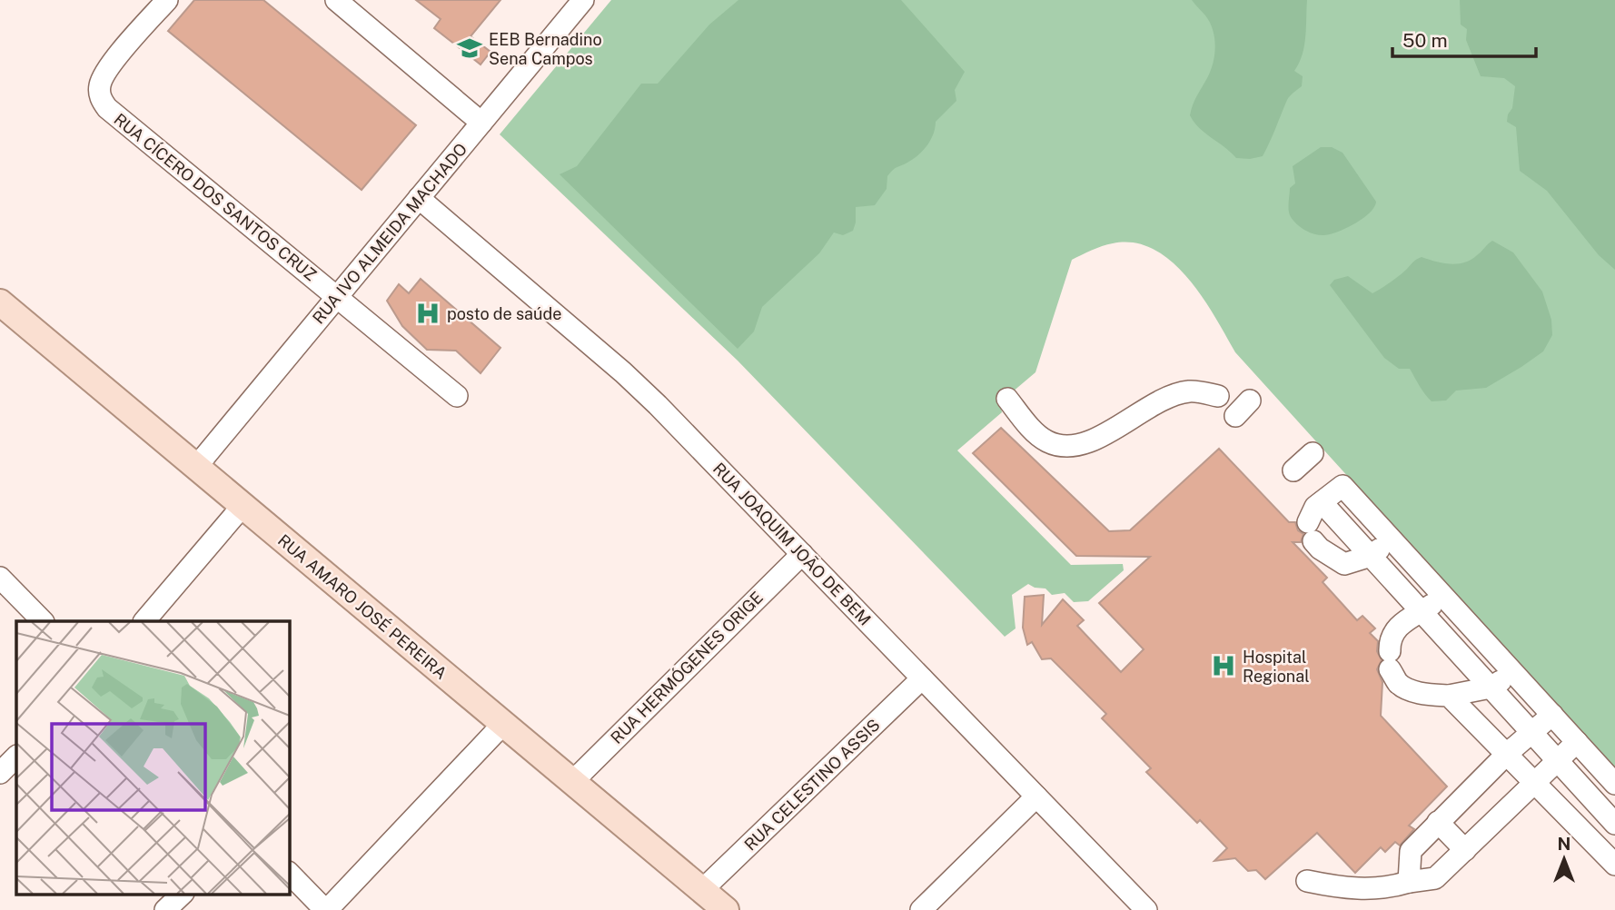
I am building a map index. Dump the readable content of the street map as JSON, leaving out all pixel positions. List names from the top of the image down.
{
  "streets": {
    "main road": ["RUA AMARO JOSÉ PEREIRA"],
    "street": [
      "RUA CÍCERO DOS SANTOS CRUZ",
      "RUA IVO ALMEIDA MACHADO",
      "RUA JOAQUIM JOÃO DE BEM",
      "RUA HERMÓGENES ORIGE",
      "RUA CELESTINO ASSIS"
    ]
  },
  "crossings": [
    ["RUA CÍCERO DOS SANTOS CRUZ", "RUA IVO ALMEIDA MACHADO"],
    ["RUA IVO ALMEIDA MACHADO", "RUA JOAQUIM JOÃO DE BEM"],
    ["RUA IVO ALMEIDA MACHADO", "RUA AMARO JOSÉ PEREIRA"],
    ["RUA JOAQUIM JOÃO DE BEM", "RUA HERMÓGENES ORIGE"],
    ["RUA JOAQUIM JOÃO DE BEM", "RUA CELESTINO ASSIS"],
    ["RUA AMARO JOSÉ PEREIRA", "RUA HERMÓGENES ORIGE"],
    ["RUA AMARO JOSÉ PEREIRA", "RUA CELESTINO ASSIS"]
  ],
  "places": {
    "school or university": ["EEB Bernadino Sena Campos"],
    "hospital": ["posto de saúde", "Hospital Regional"]
  },
  "scale_bar": "50 m",
  "north": "top"
}
